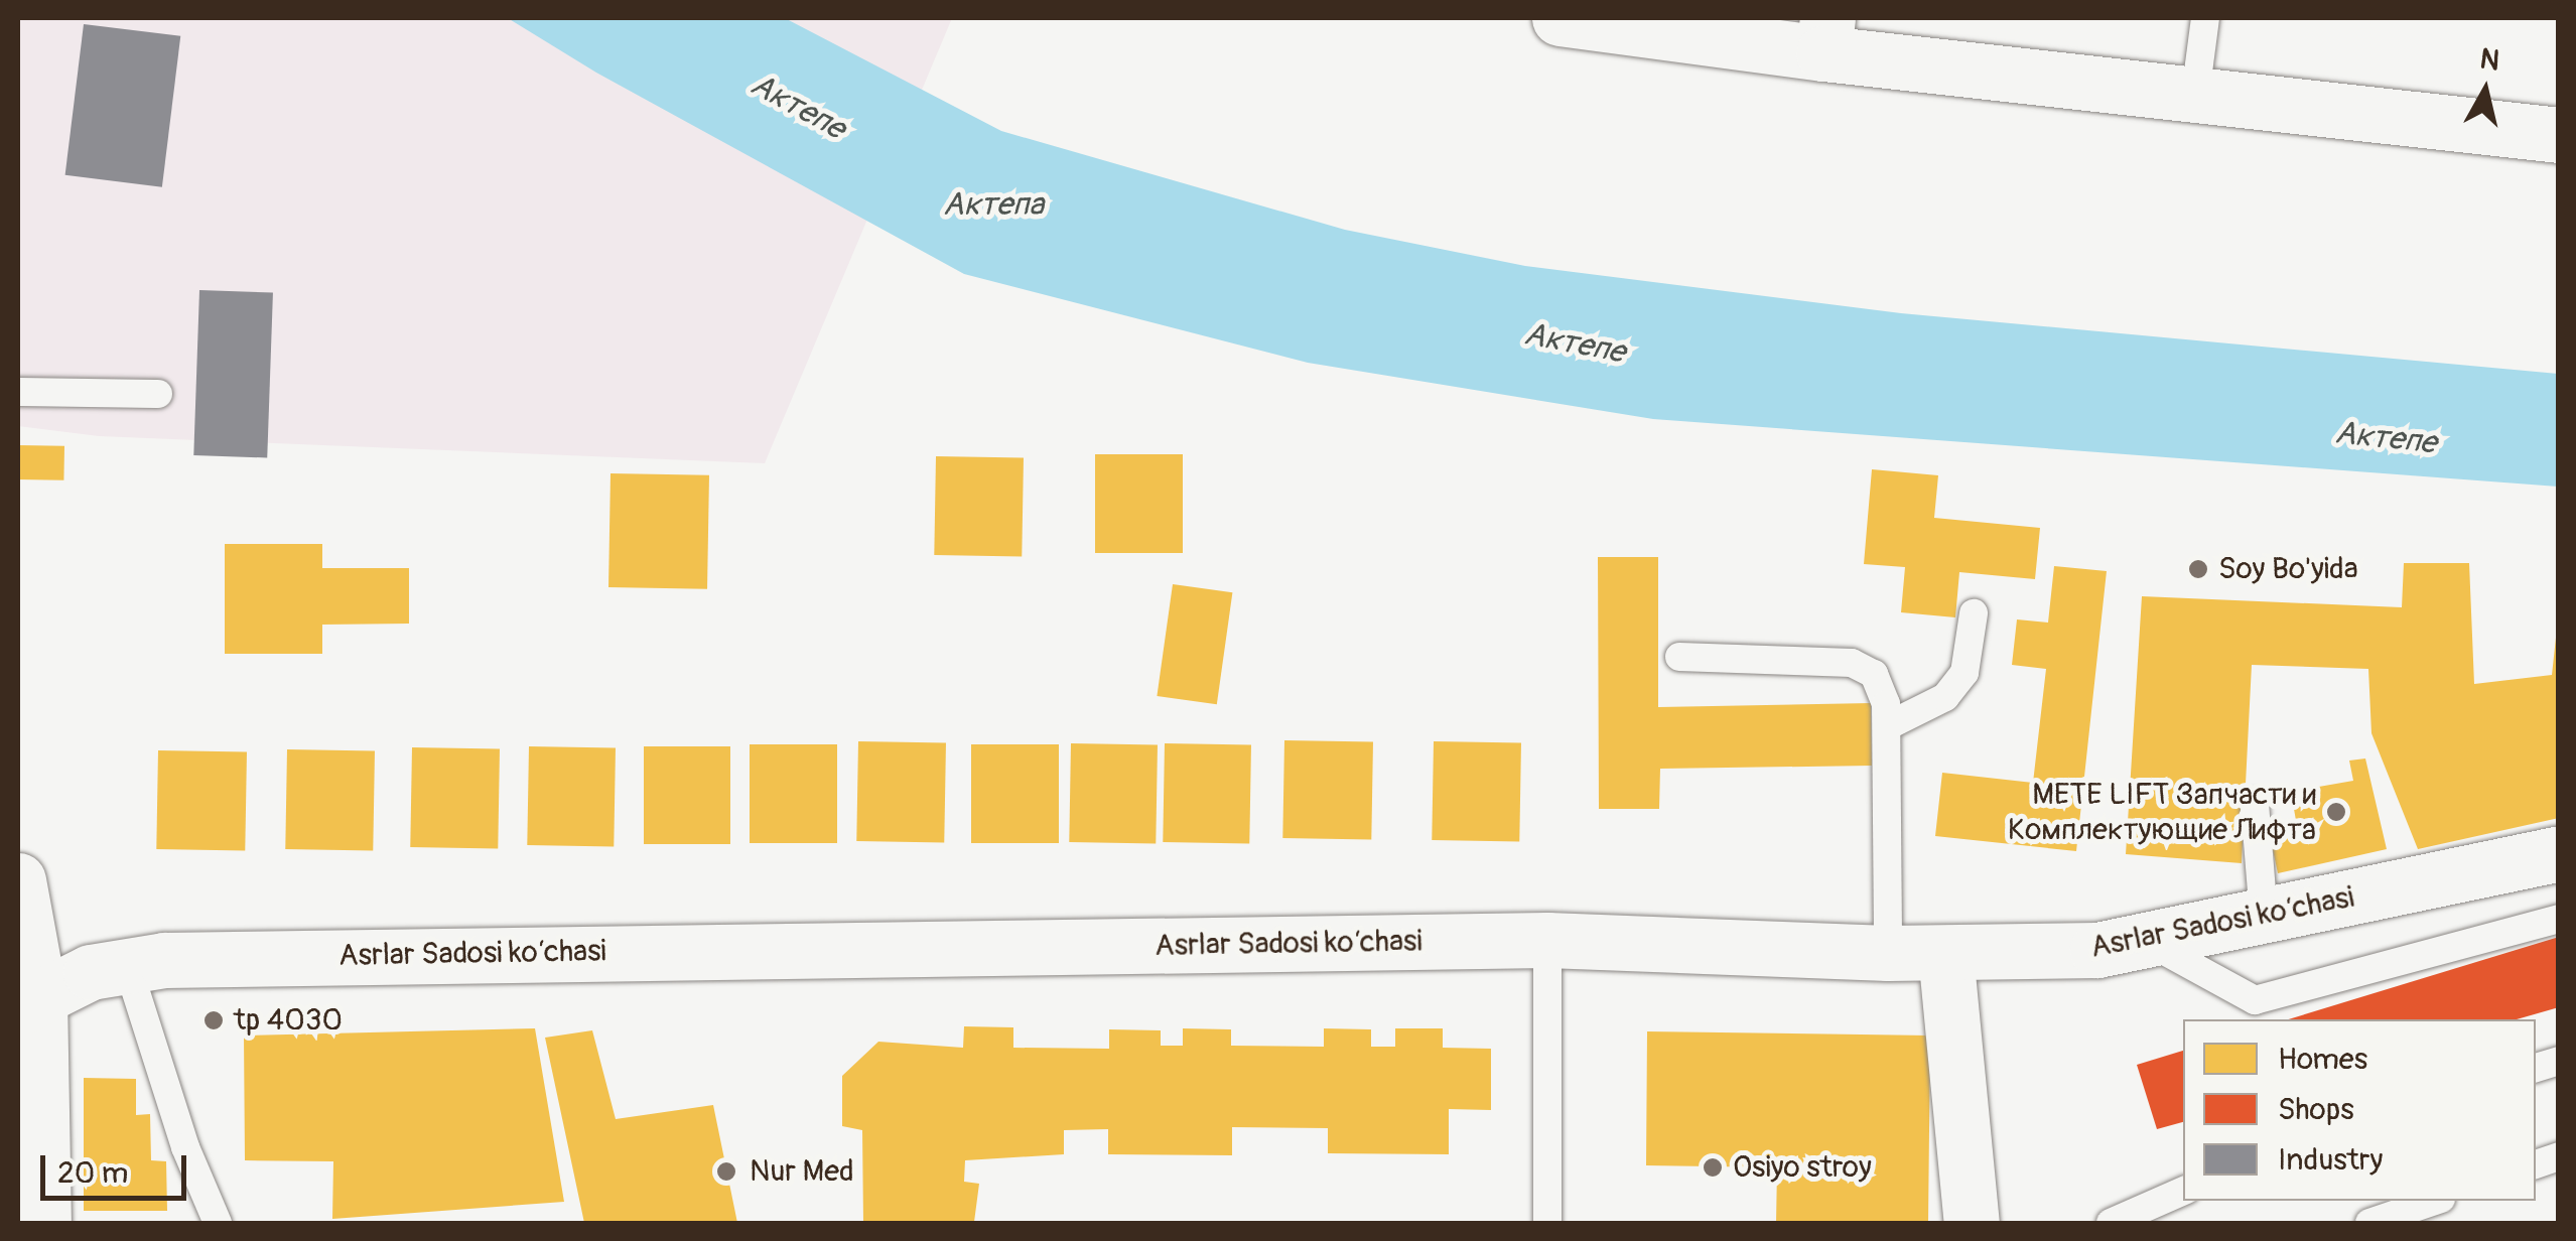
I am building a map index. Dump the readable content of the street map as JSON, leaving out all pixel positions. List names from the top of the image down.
{
  "streets": {
    "street": ["Asrlar Sadosi ko‘chasi"]
  },
  "water": ["Актепе", "Актепа"],
  "places": [
    "Soy Bo'yida",
    "METE LIFT Запчасти и Комплектующие Лифта",
    "tp 4030",
    "Osiyo stroy",
    "Nur Med"
  ],
  "legend": ["Homes", "Shops", "Industry"],
  "scale_bar": "20 m",
  "north": "top"
}
